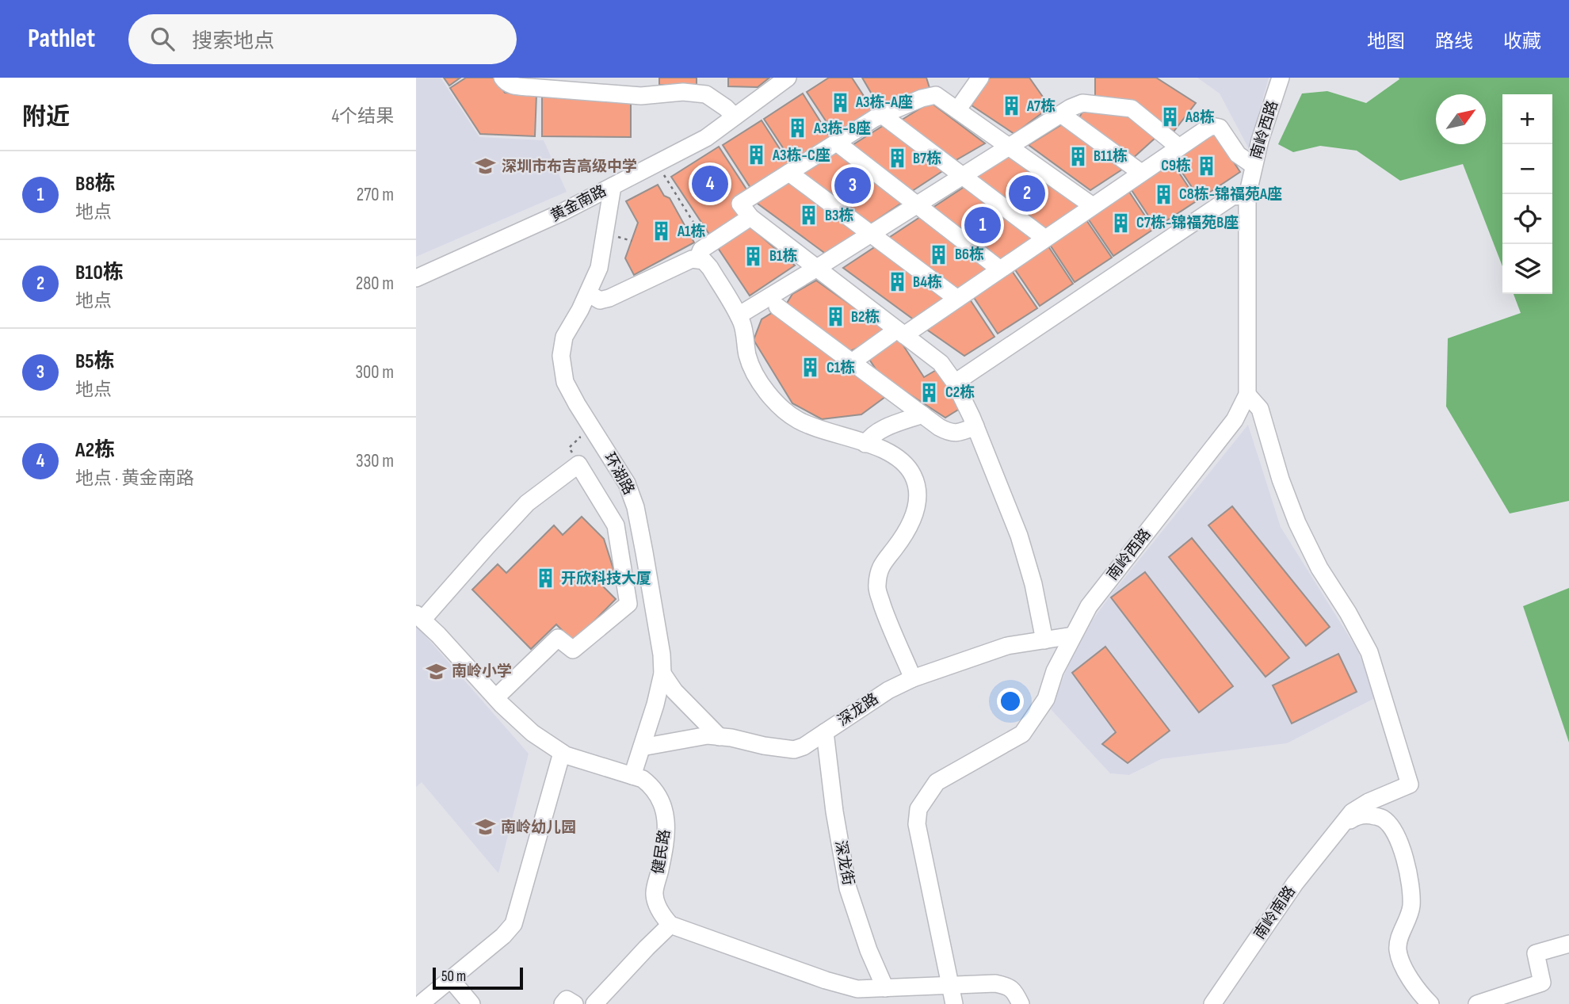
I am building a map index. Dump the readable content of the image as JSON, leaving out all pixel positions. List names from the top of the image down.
{
  "streets": {
    "street": [
      "南岭西路",
      "黄金南路",
      "环湖路",
      "深龙路",
      "健民路",
      "深龙街",
      "南岭南路"
    ]
  },
  "crossings": [
    ["南岭西路", "深龙路"],
    ["南岭西路", "南岭南路"],
    ["黄金南路", "环湖路"],
    ["环湖路", "深龙路"],
    ["环湖路", "健民路"],
    ["深龙路", "深龙街"]
  ],
  "places": {
    "building": [
      "A3栋-A座",
      "A7栋",
      "A8栋",
      "A3栋-B座",
      "A3栋-C座",
      "B11栋",
      "B7栋",
      "C9栋",
      "C8栋-锦福苑A座",
      "B3栋",
      "C7栋-锦福苑B座",
      "A1栋",
      "B6栋",
      "B1栋",
      "B4栋",
      "B2栋",
      "C1栋",
      "C2栋",
      "开欣科技大厦"
    ],
    "school or university": ["深圳市布吉高级中学", "南岭小学", "南岭幼儿园"]
  },
  "scale_bar": "50 m",
  "north": "top right",
  "page": {
    "header": "Pathlet",
    "search": "搜索地点",
    "nav": ["地图", "路线", "收藏"],
    "heading": ["附近", "4个结果"],
    "map_buttons": ["+", "−"],
    "list": [
      {
        "mark": "1",
        "name": "B8栋",
        "note": "地点",
        "value": "270 m"
      },
      {
        "mark": "2",
        "name": "B10栋",
        "note": "地点",
        "value": "280 m"
      },
      {
        "mark": "3",
        "name": "B5栋",
        "note": "地点",
        "value": "300 m"
      },
      {
        "mark": "4",
        "name": "A2栋",
        "note": "地点 · 黄金南路",
        "value": "330 m"
      }
    ],
    "pins": [
      "4",
      "3",
      "2",
      "1"
    ],
    "scale": "50 m"
  }
}
